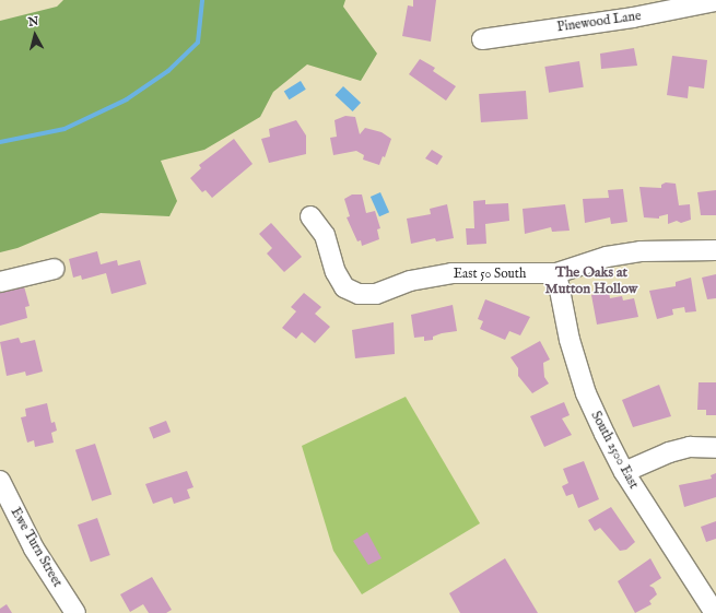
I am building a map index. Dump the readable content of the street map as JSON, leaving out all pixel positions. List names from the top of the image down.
{
  "streets": {
    "street": [
      "Pinewood Lane",
      "East 50 South",
      "South 2500 East",
      "Ewe Turn Street"
    ]
  },
  "crossings": [
    ["East 50 South", "South 2500 East"]
  ],
  "districts": ["The Oaks at Mutton Hollow"],
  "north": "top"
}
